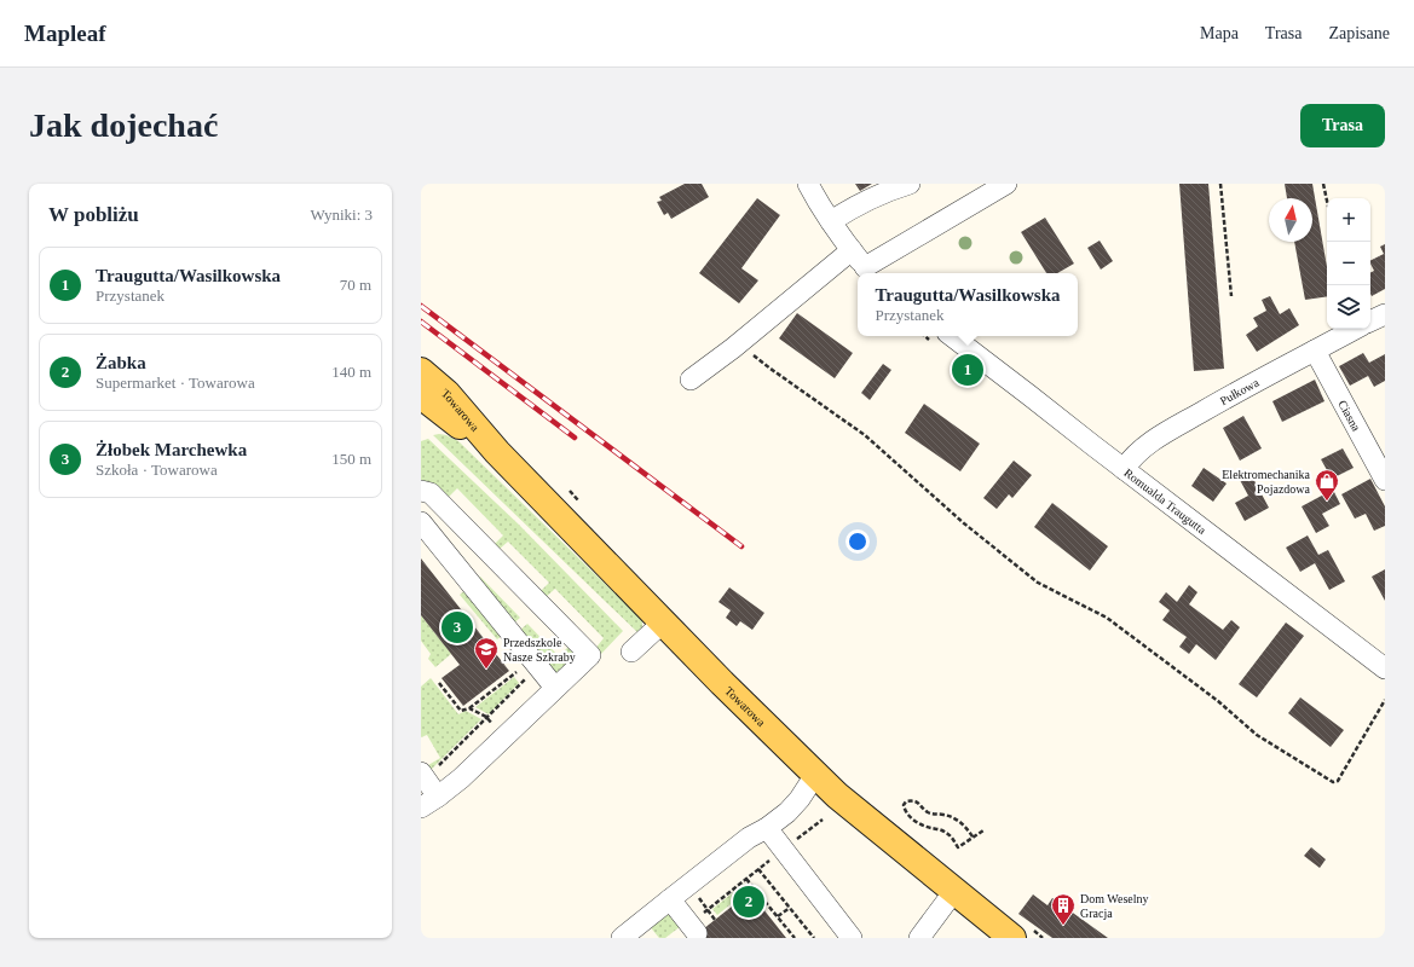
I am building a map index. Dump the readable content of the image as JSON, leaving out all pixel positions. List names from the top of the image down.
{
  "streets": {
    "main road": ["Towarowa"],
    "street": ["Pułkowa", "Ciasna", "Romualda Traugutta"]
  },
  "crossings": [
    ["Pułkowa", "Ciasna"],
    ["Pułkowa", "Romualda Traugutta"]
  ],
  "places": {
    "shop": ["Elektromechanika Pojazdowa"],
    "school or university": ["Przedszkole Nasze Szkraby"],
    "building": ["Dom Weselny Gracja"]
  },
  "north": "top",
  "page": {
    "header": "Mapleaf",
    "nav": ["Mapa", "Trasa", "Zapisane"],
    "buttons": "Trasa",
    "title": "Jak dojechać",
    "heading": ["W pobliżu", "Wyniki: 3"],
    "map_buttons": ["+", "−"],
    "list": [
      {
        "mark": "1",
        "name": "Traugutta/Wasilkowska",
        "note": "Przystanek",
        "value": "70 m"
      },
      {
        "mark": "2",
        "name": "Żabka",
        "note": "Supermarket · Towarowa",
        "value": "140 m"
      },
      {
        "mark": "3",
        "name": "Żłobek Marchewka",
        "note": "Szkoła · Towarowa",
        "value": "150 m"
      }
    ],
    "popup": ["Traugutta/Wasilkowska", "Przystanek"],
    "pins": ["1", "3", "2"]
  }
}
